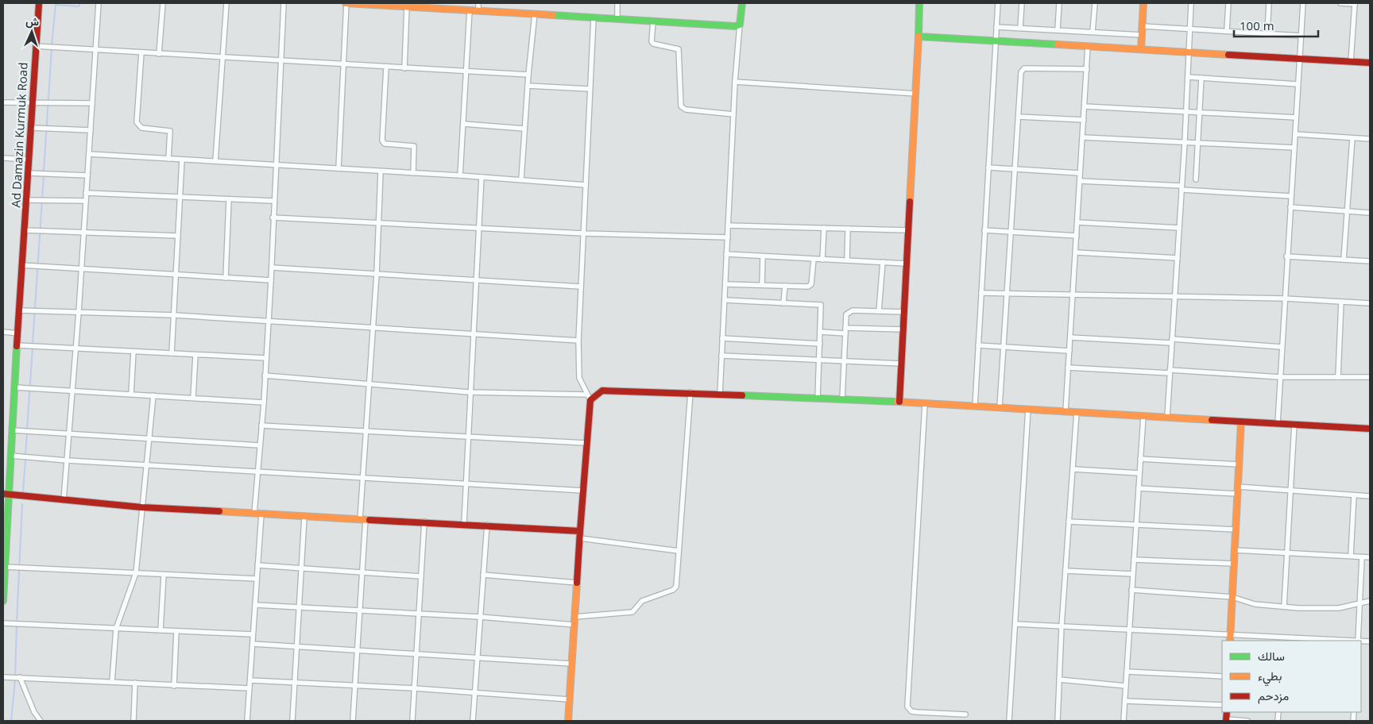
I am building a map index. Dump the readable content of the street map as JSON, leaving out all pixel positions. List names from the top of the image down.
{
  "streets": {
    "main road": ["Ad Damazin Kurmuk Road"]
  },
  "legend": ["سالك", "بطيء", "مزدحم"],
  "scale_bar": "100 m",
  "north": "top"
}
